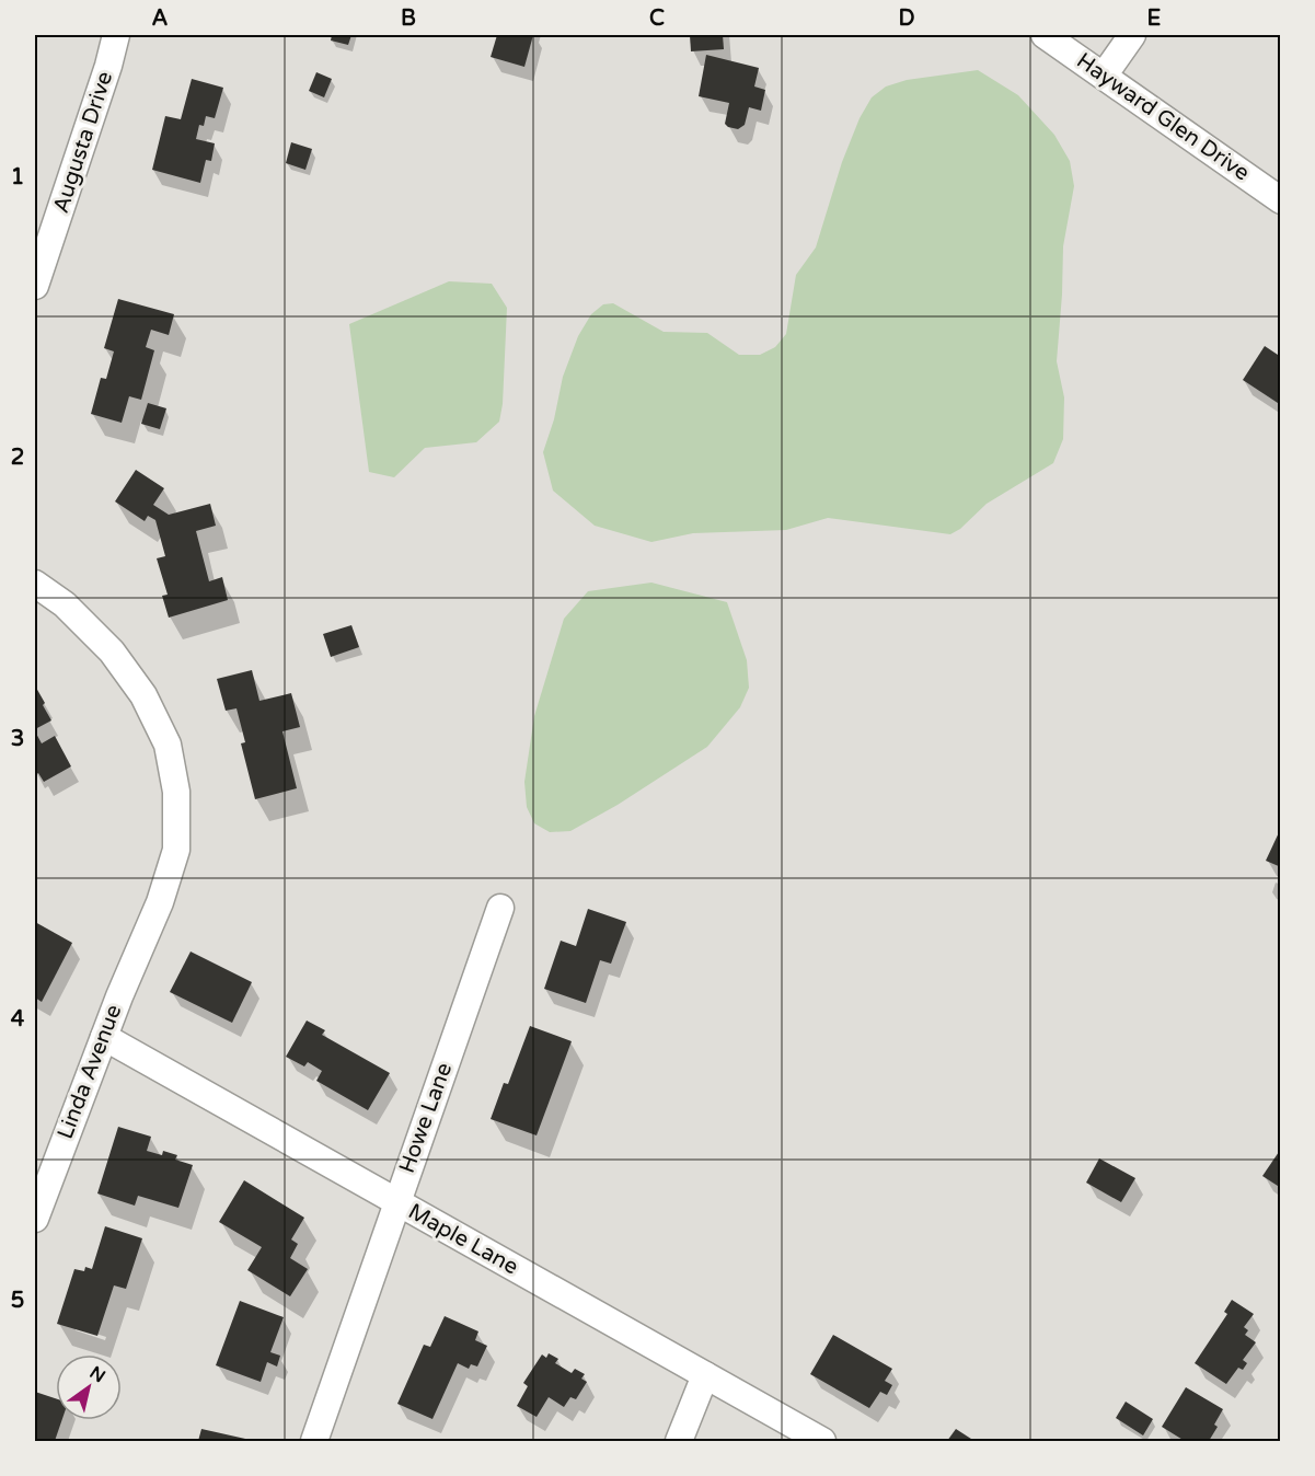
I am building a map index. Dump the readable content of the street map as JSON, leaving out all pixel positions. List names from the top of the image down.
{
  "streets": {
    "street": [
      "Hayward Glen Drive",
      "Augusta Drive",
      "Linda Avenue",
      "Howe Lane",
      "Maple Lane"
    ]
  },
  "crossings": [
    ["Linda Avenue", "Maple Lane"],
    ["Howe Lane", "Maple Lane"]
  ],
  "north": "top right",
  "grid": {
    "columns": [
      "A",
      "B",
      "C",
      "D",
      "E"
    ],
    "rows": [
      "1",
      "2",
      "3",
      "4",
      "5"
    ]
  }
}
